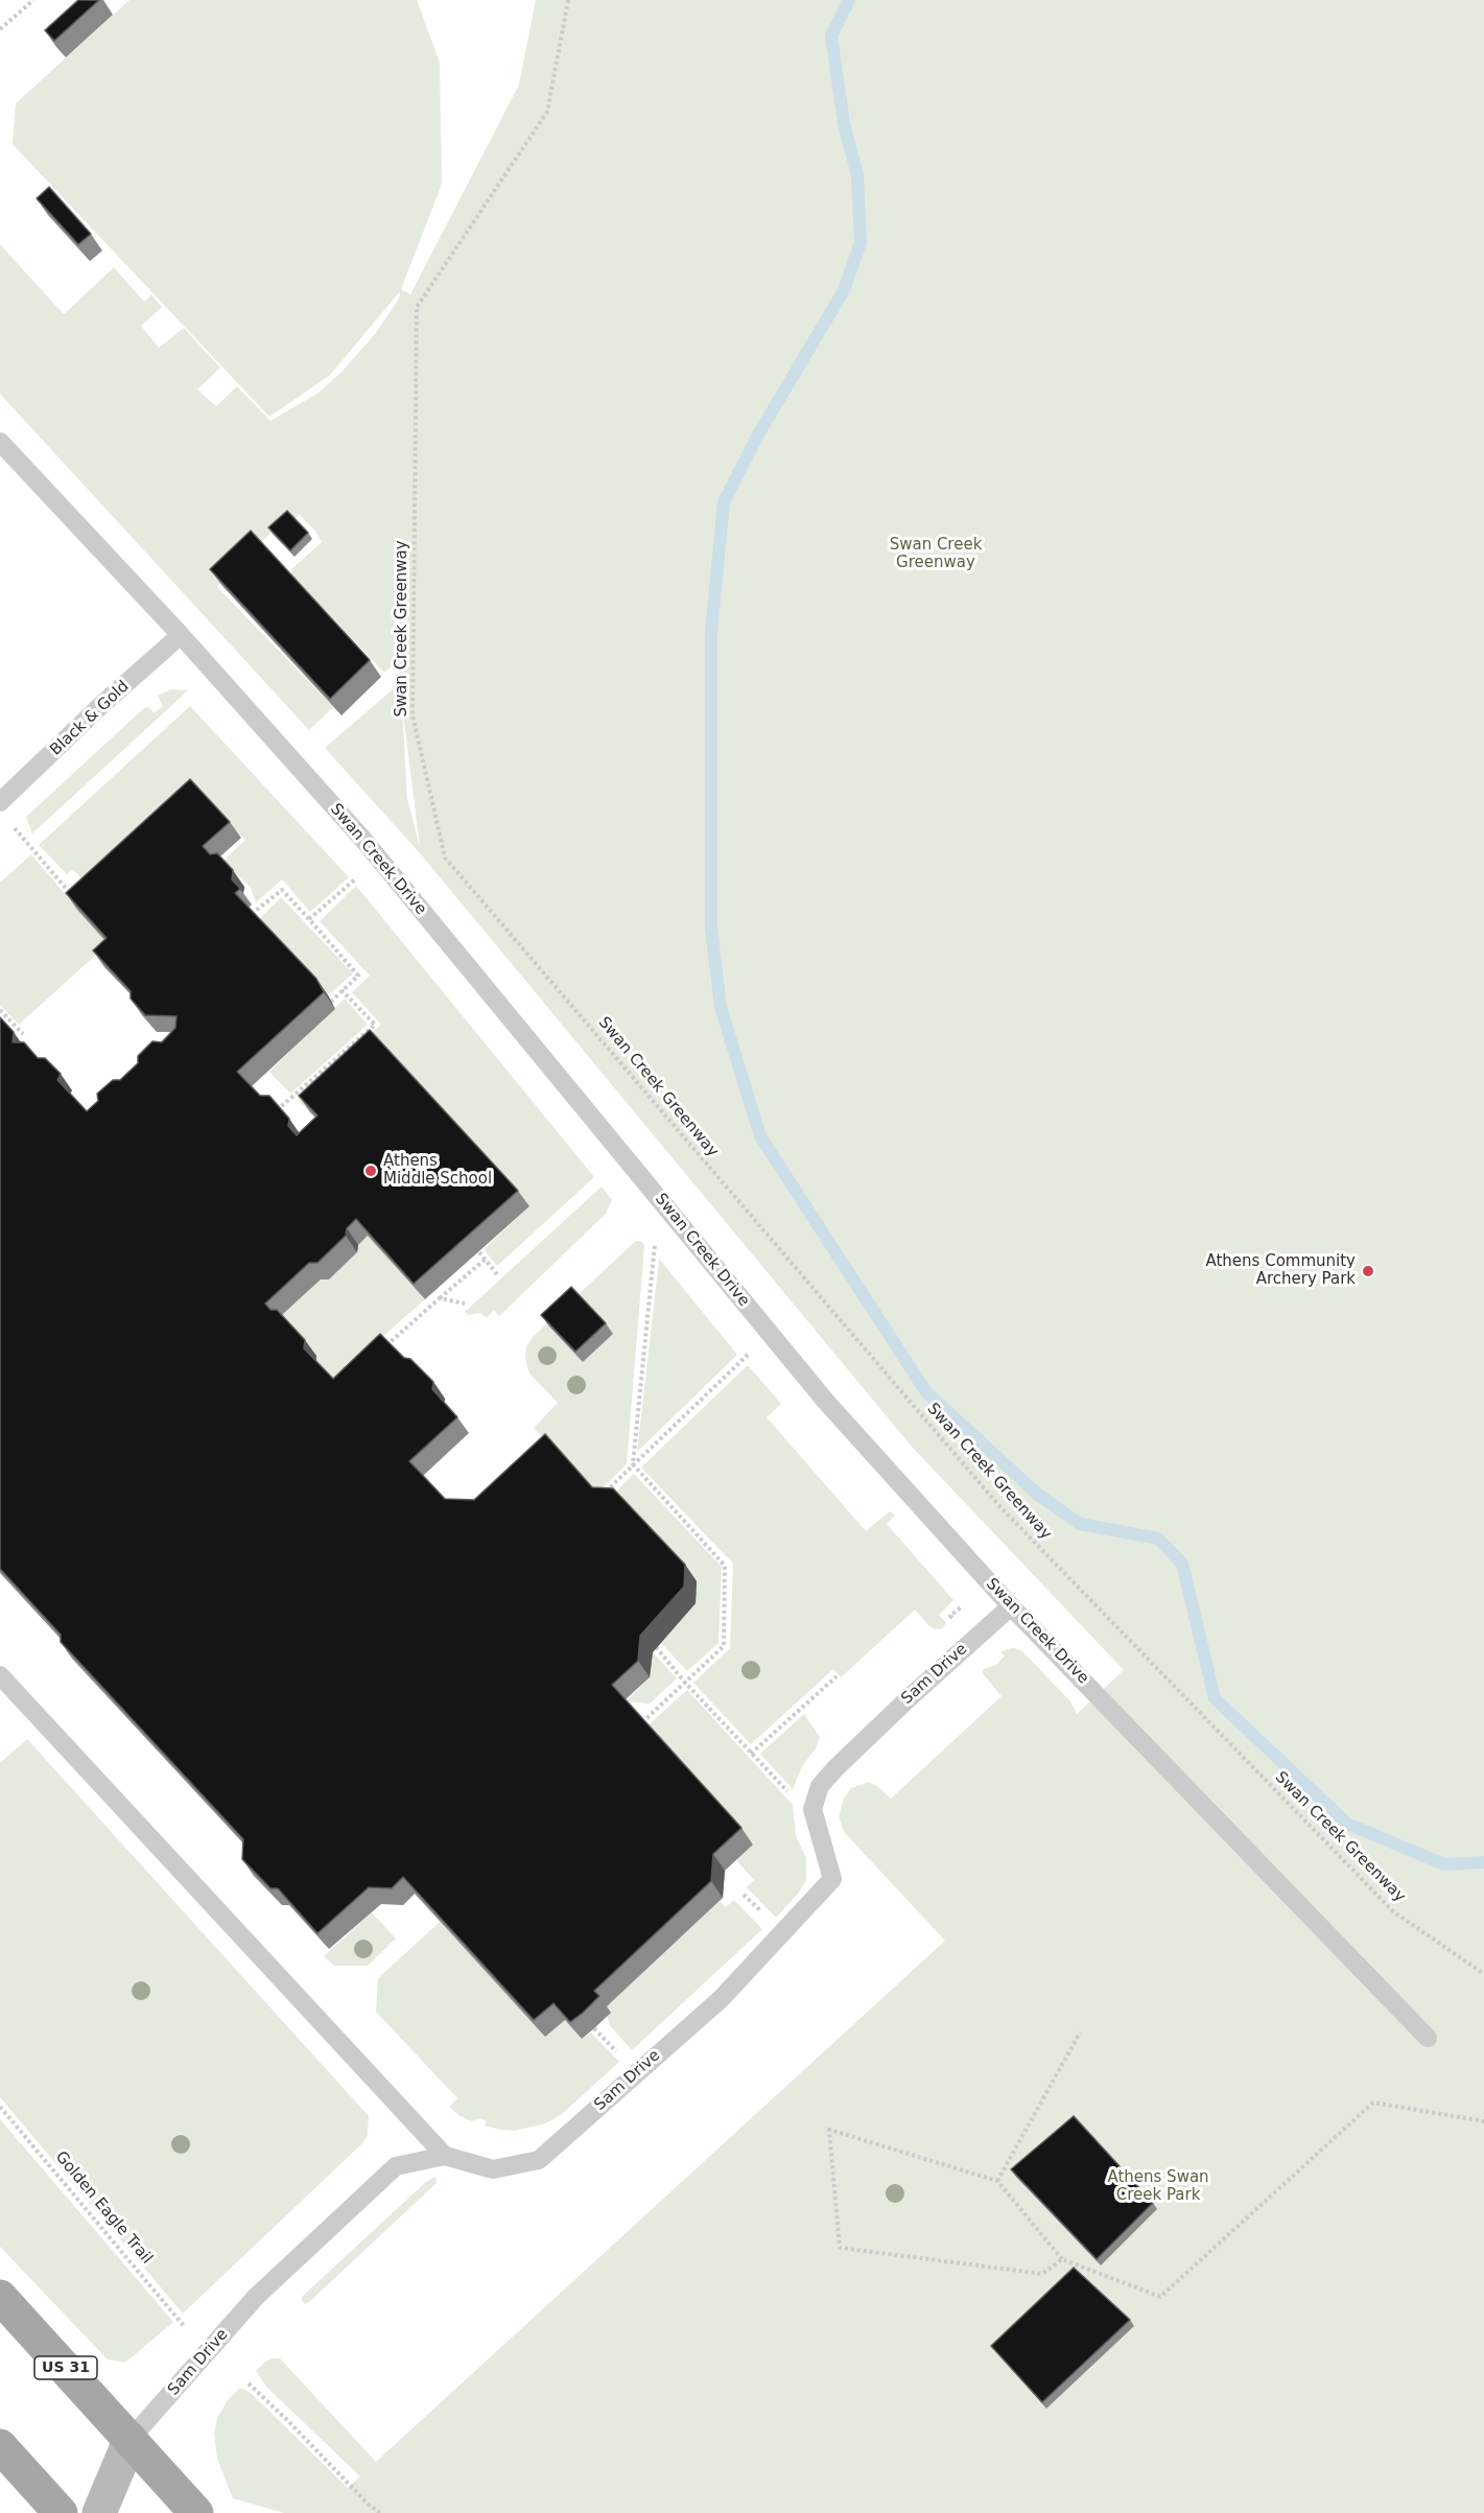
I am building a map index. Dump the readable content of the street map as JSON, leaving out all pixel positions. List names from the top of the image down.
{
  "streets": {
    "main road": ["US 31"],
    "lane": ["Black & Gold", "Swan Creek Drive", "Sam Drive"],
    "path": ["Swan Creek Greenway", "Golden Eagle Trail"]
  },
  "crossings": [
    ["Black & Gold", "Swan Creek Drive"],
    ["Swan Creek Drive", "Sam Drive"],
    ["Sam Drive", "US 31"]
  ],
  "parks": ["Swan Creek Greenway", "Athens Swan Creek Park"],
  "places": ["Athens Middle School", "Athens Community Archery Park"]
}
